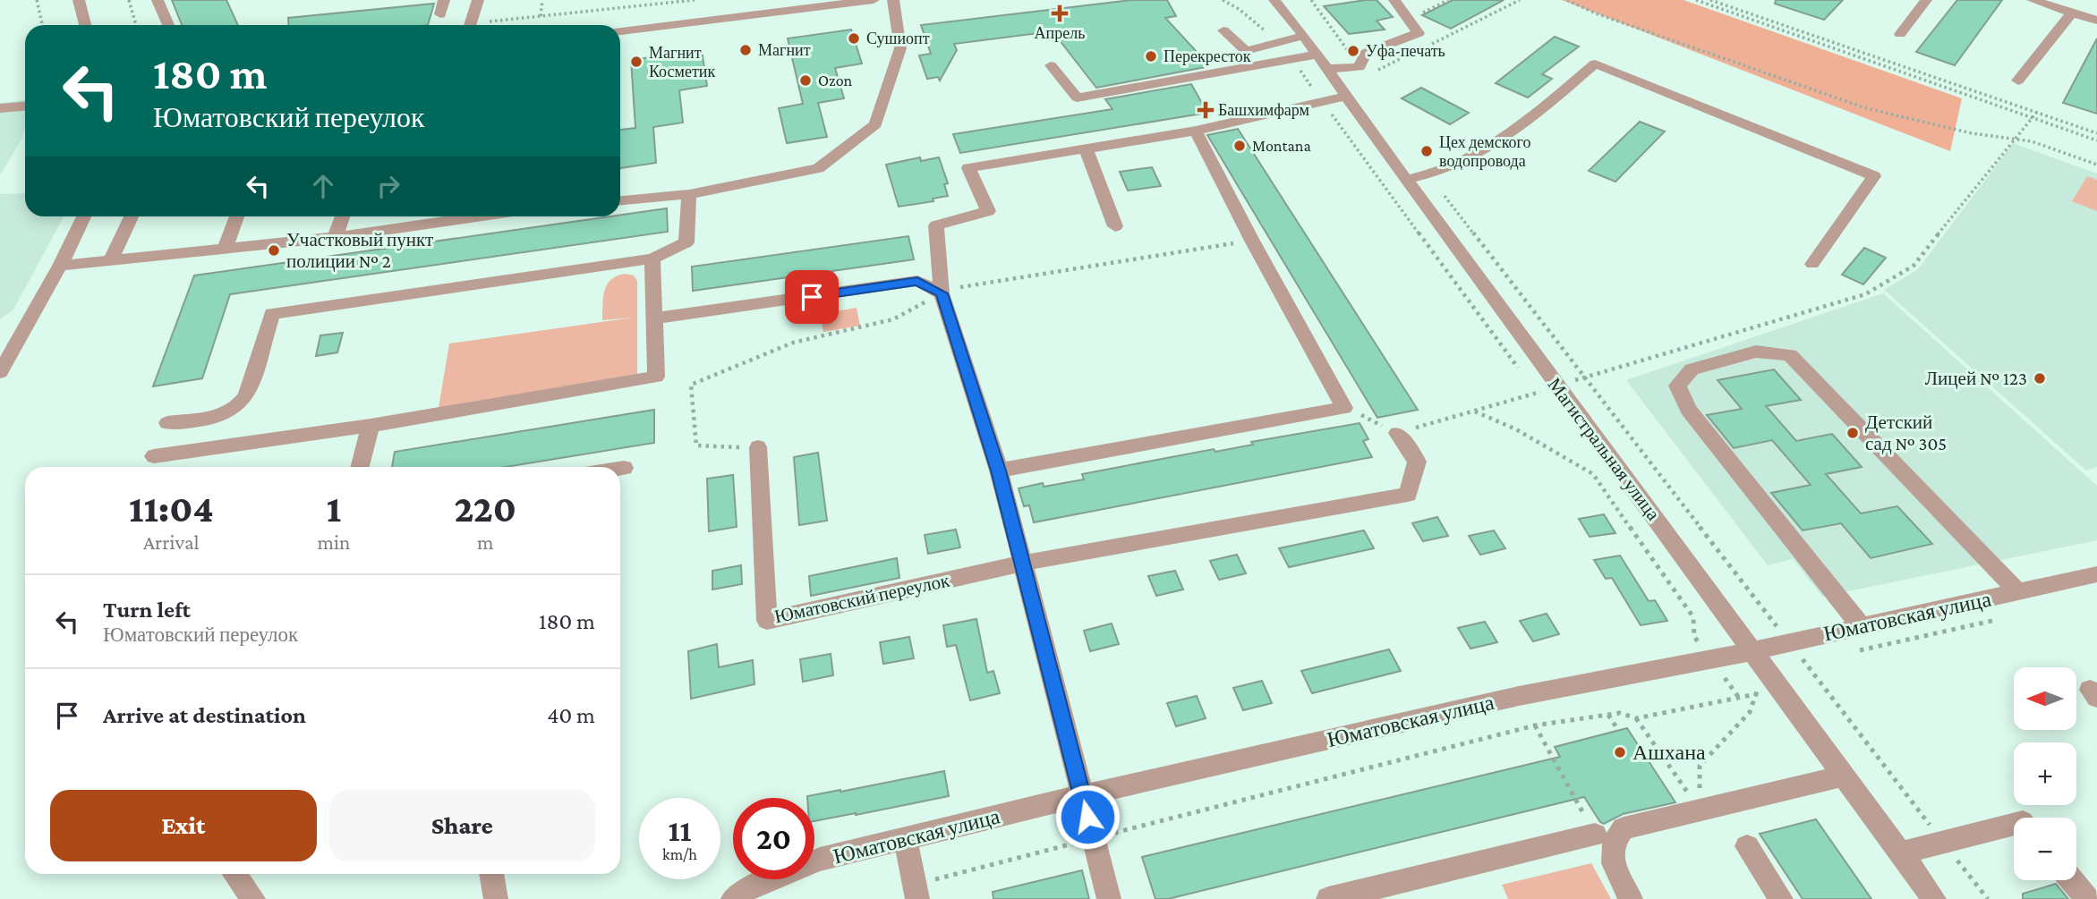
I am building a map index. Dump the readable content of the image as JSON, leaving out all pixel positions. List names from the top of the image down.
{
  "streets": {
    "street": ["Магистральная улица", "Юматовский переулок", "Юматовская улица"]
  },
  "crossings": [
    ["Магистральная улица", "Юматовская улица"]
  ],
  "places": {
    "health": ["Апрель", "Башхимфарм"],
    "other": [
      "Сушиопт",
      "Магнит",
      "Уфа-печать",
      "Перекресток",
      "Магнит Косметик",
      "Ozon",
      "Montana",
      "Цех демского водопровода",
      "Участковый пункт полиции № 2",
      "Лицей № 123",
      "Детский сад № 305",
      "Ашхана"
    ]
  },
  "north": "left",
  "page": {
    "turn": ["180 m", "Юматовский переулок"],
    "eta": [
      "11:04",
      "Arrival",
      "1",
      "min",
      "220",
      "m"
    ],
    "list": [
      {
        "name": "Turn left",
        "note": "Юматовский переулок",
        "value": "180 m"
      },
      {
        "name": "Arrive at destination",
        "value": "40 m"
      }
    ],
    "map_buttons": ["+", "−"],
    "buttons": ["Exit", "Share"],
    "speed": "11 km/h",
    "limit": "20"
  }
}
